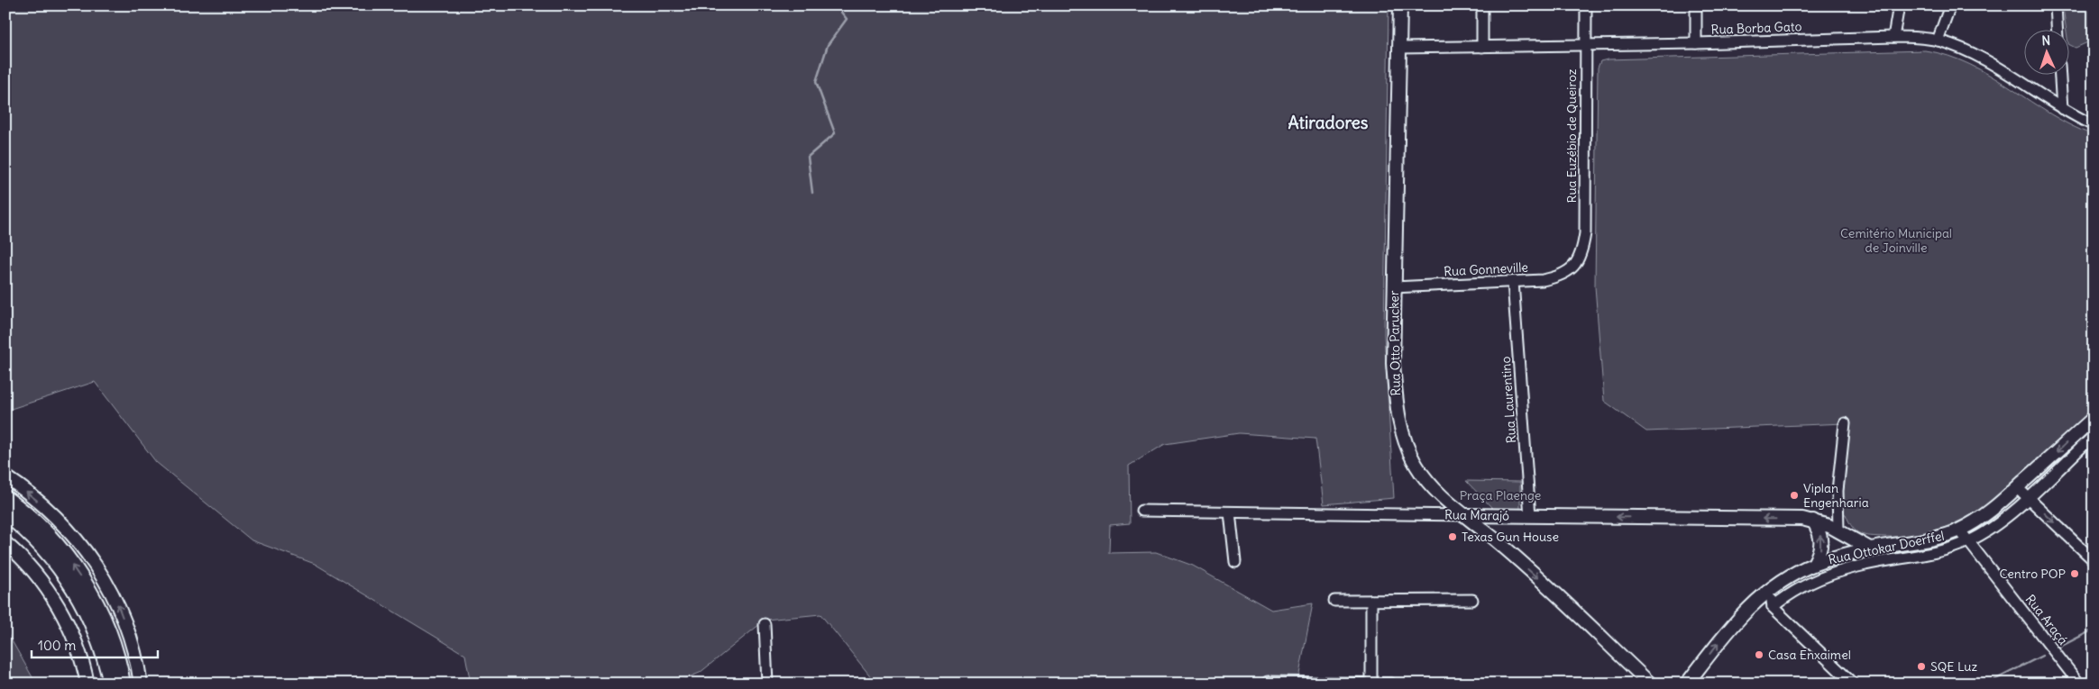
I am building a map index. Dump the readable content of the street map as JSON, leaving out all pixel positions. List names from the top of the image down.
{
  "streets": {
    "main road": ["Rua Otto Parucker", "Rua Marajó", "Rua Ottokar Doerffel"],
    "street": [
      "Rua Borba Gato",
      "Rua Euzébio de Queiroz",
      "Rua Gonneville",
      "Rua Laurentino",
      "Rua Araçá"
    ]
  },
  "crossings": [
    ["Rua Borba Gato", "Rua Euzébio de Queiroz"],
    ["Rua Borba Gato", "Rua Otto Parucker"],
    ["Rua Euzébio de Queiroz", "Rua Gonneville"],
    ["Rua Gonneville", "Rua Otto Parucker"],
    ["Rua Gonneville", "Rua Laurentino"],
    ["Rua Otto Parucker", "Rua Marajó"],
    ["Rua Laurentino", "Rua Marajó"],
    ["Rua Marajó", "Rua Ottokar Doerffel"],
    ["Rua Ottokar Doerffel", "Rua Araçá"]
  ],
  "one_way": ["Rua Marajó"],
  "districts": ["Atiradores"],
  "parks": ["Cemitério Municipal de Joinville", "Praça Plaenge"],
  "places": [
    "Viplan Engenharia",
    "Texas Gun House",
    "Centro POP",
    "Casa Enxaimel",
    "SQE Luz"
  ],
  "scale_bar": "100 m",
  "north": "top"
}
